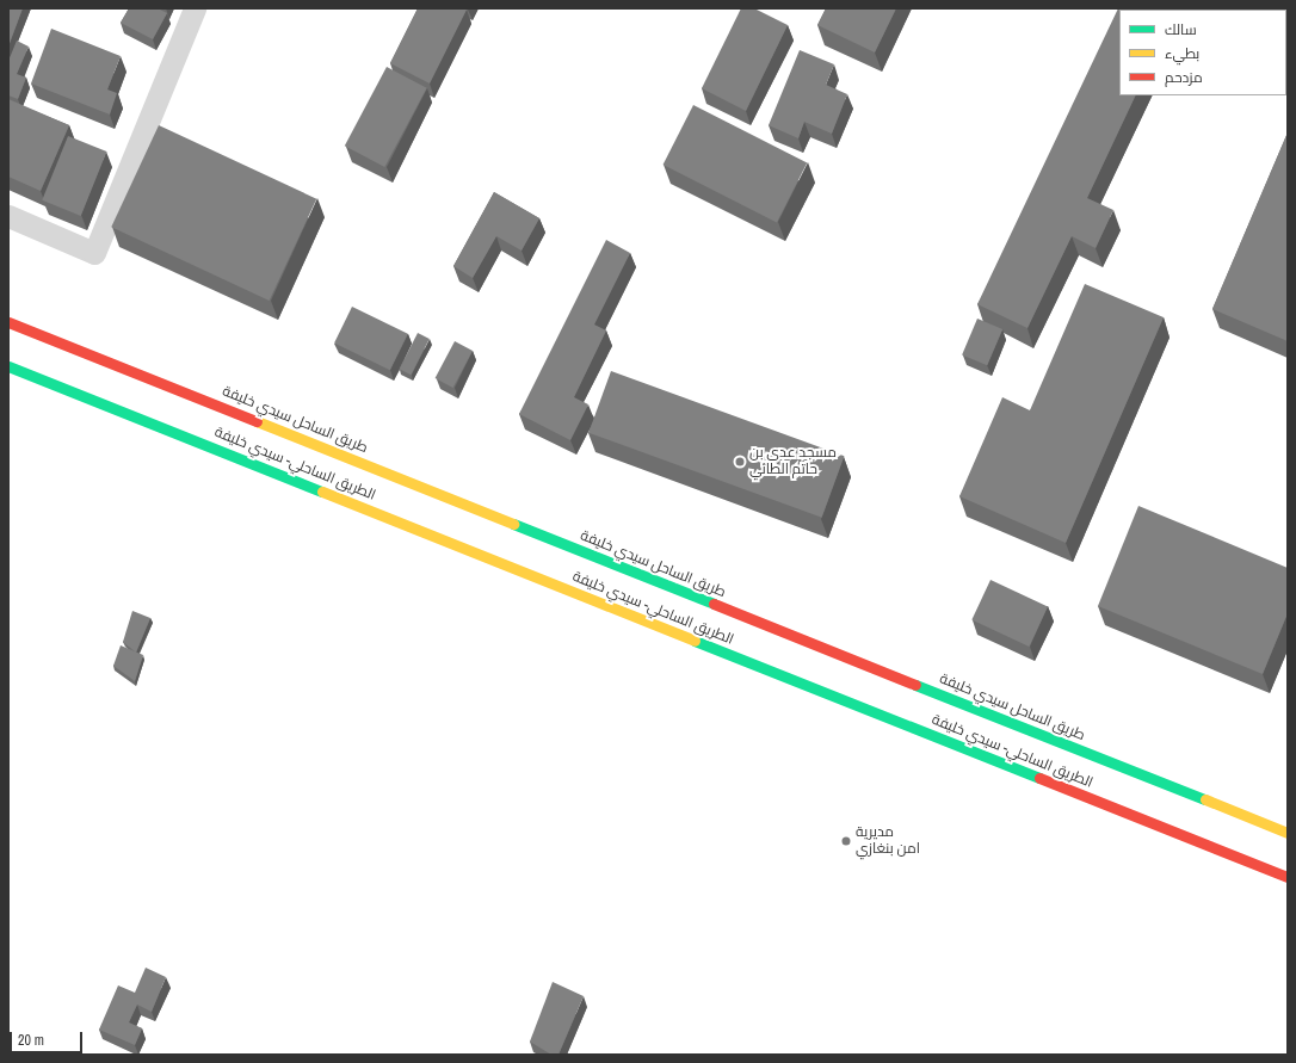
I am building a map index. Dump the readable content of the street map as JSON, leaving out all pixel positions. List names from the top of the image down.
{
  "streets": {
    "highway": ["طريق الساحل سيدي خليفة", "الطريق الساحلي- سيدي خليفة"]
  },
  "places": ["مسجد عدي بن حاتم الطائي", "مديرية امن بنغازي"],
  "legend": ["سالك", "بطيء", "مزدحم"],
  "scale_bar": "20 m"
}
